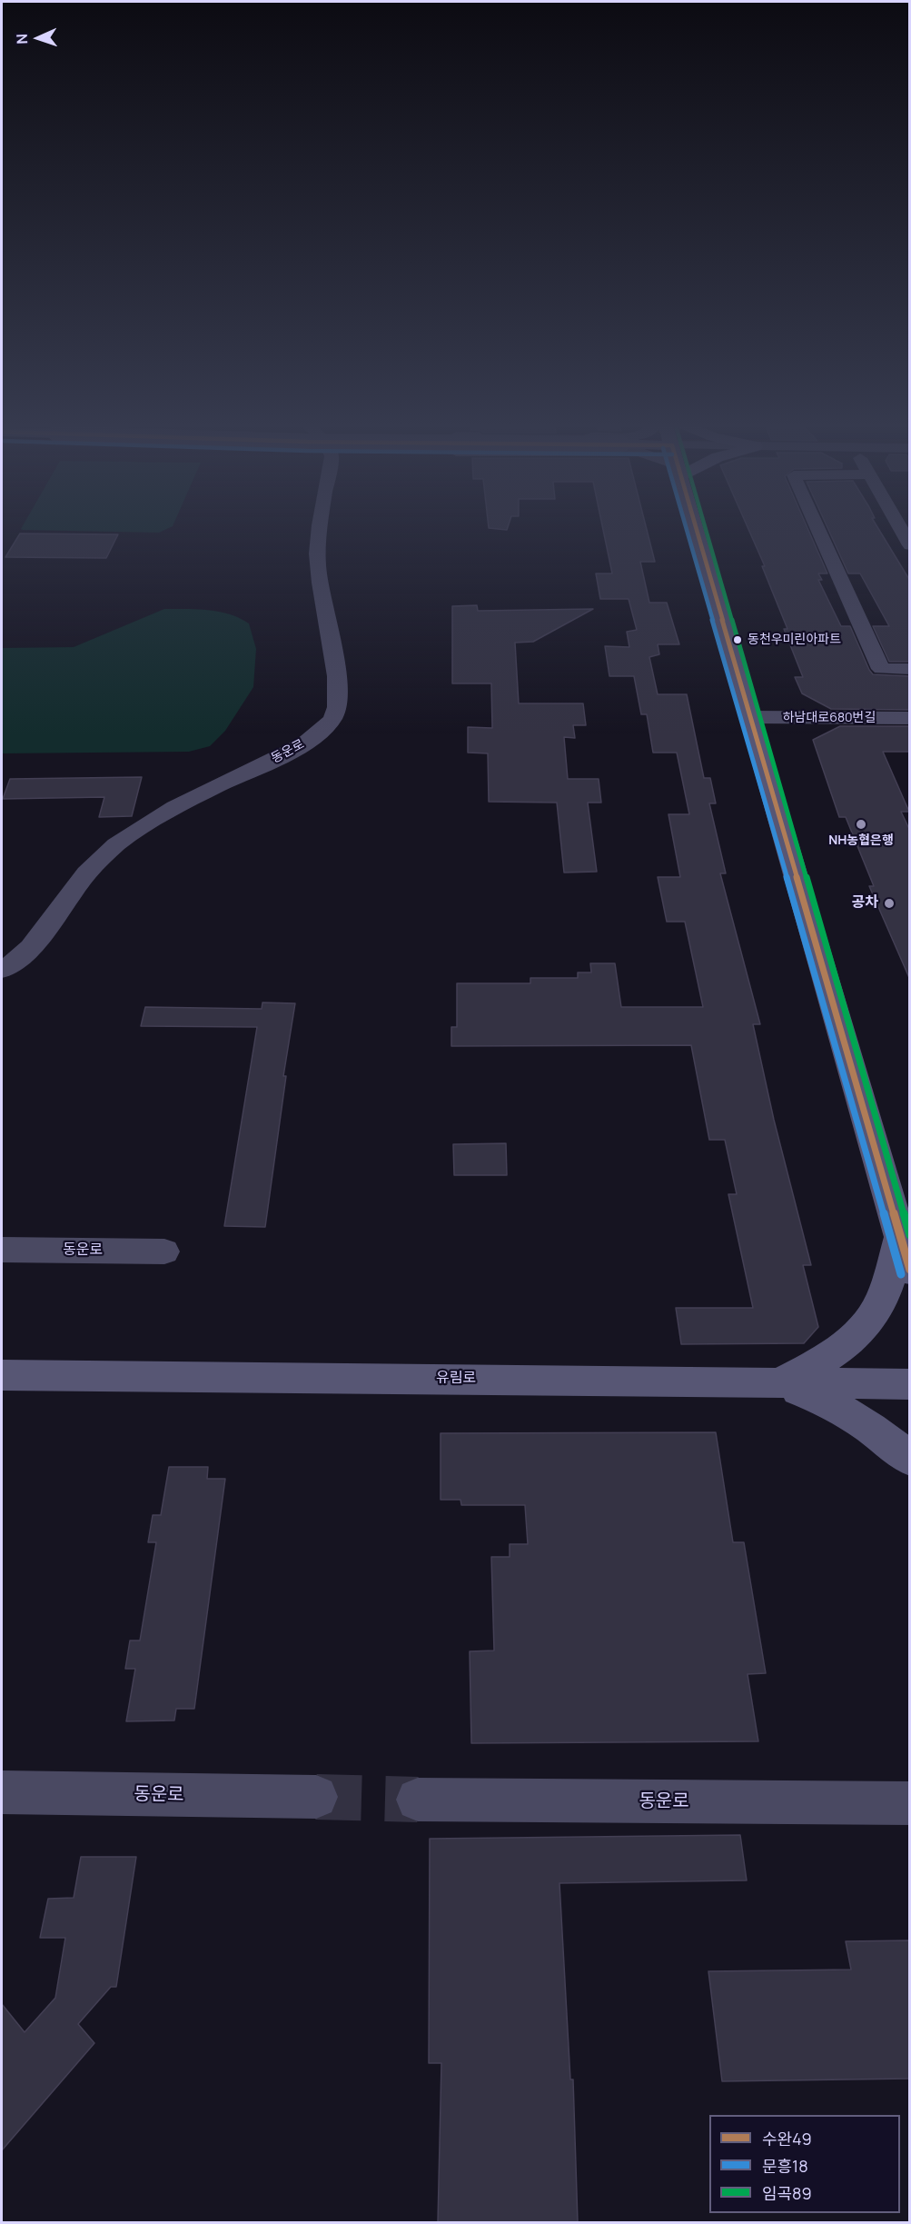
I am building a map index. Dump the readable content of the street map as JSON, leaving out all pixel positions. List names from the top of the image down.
{
  "streets": {
    "main road": ["유림로"],
    "street": ["하남대로680번길", "동운로"]
  },
  "places": ["동천우미린아파트", "NH농협은행", "공차"],
  "lines": ["transit line 수완49", "transit line 문흥18", "transit line 임곡89"],
  "legend": ["수완49", "문흥18", "임곡89"],
  "north": "left"
}
